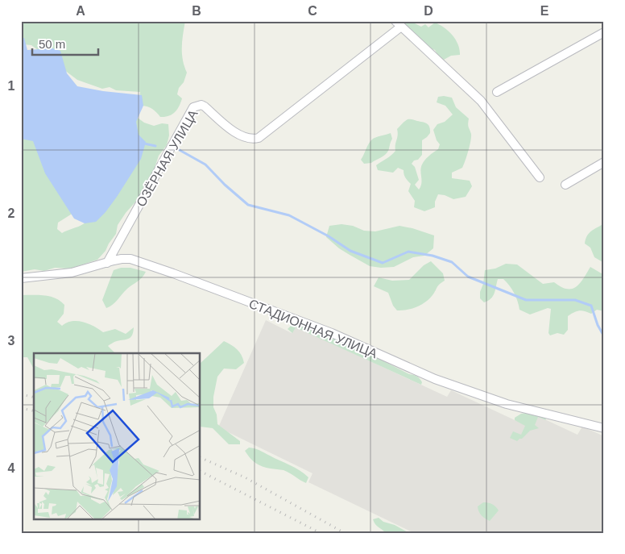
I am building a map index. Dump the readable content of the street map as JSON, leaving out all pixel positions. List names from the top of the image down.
{
  "streets": {
    "street": ["ОЗЁРНАЯ УЛИЦА", "СТАДИОННАЯ УЛИЦА"]
  },
  "crossings": [
    ["ОЗЁРНАЯ УЛИЦА", "СТАДИОННАЯ УЛИЦА"]
  ],
  "scale_bar": "50 m",
  "grid": {
    "columns": [
      "A",
      "B",
      "C",
      "D",
      "E"
    ],
    "rows": [
      "1",
      "2",
      "3",
      "4"
    ]
  }
}
